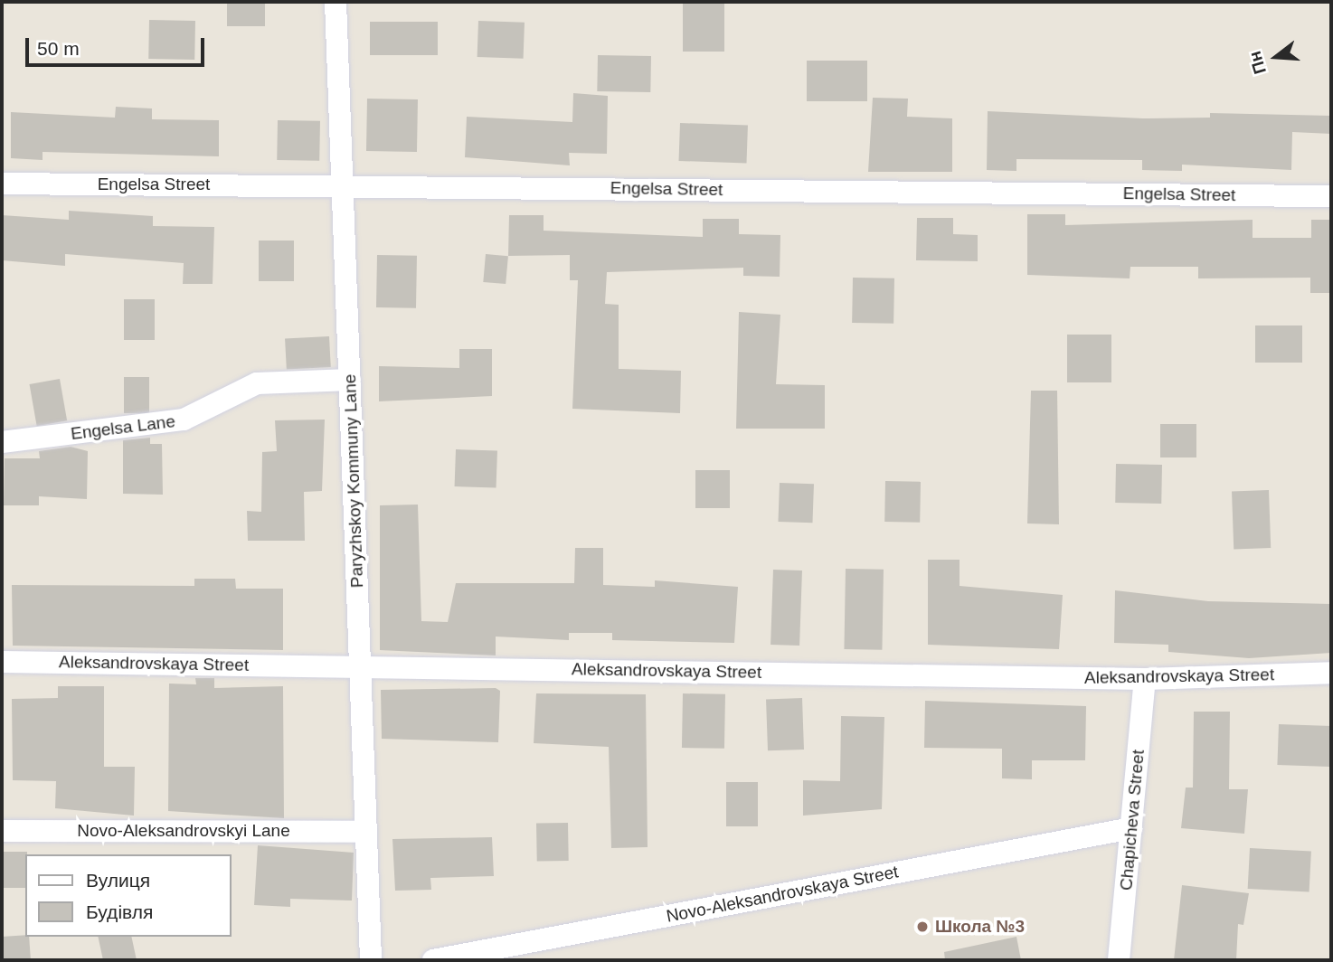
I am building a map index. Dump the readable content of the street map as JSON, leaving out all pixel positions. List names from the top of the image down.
{
  "streets": {
    "street": [
      "Engelsa Street",
      "Engelsa Lane",
      "Paryzhskoy Kommuny Lane",
      "Aleksandrovskaya Street",
      "Chapicheva Street",
      "Novo-Aleksandrovskyi Lane",
      "Novo-Aleksandrovskaya Street"
    ]
  },
  "crossings": [
    ["Engelsa Street", "Paryzhskoy Kommuny Lane"],
    ["Engelsa Lane", "Paryzhskoy Kommuny Lane"],
    ["Paryzhskoy Kommuny Lane", "Aleksandrovskaya Street"],
    ["Paryzhskoy Kommuny Lane", "Novo-Aleksandrovskyi Lane"],
    ["Aleksandrovskaya Street", "Chapicheva Street"],
    ["Chapicheva Street", "Novo-Aleksandrovskaya Street"]
  ],
  "places": ["Школа №3"],
  "legend": ["Вулиця", "Будівля"],
  "scale_bar": "50 m",
  "north": "left"
}
